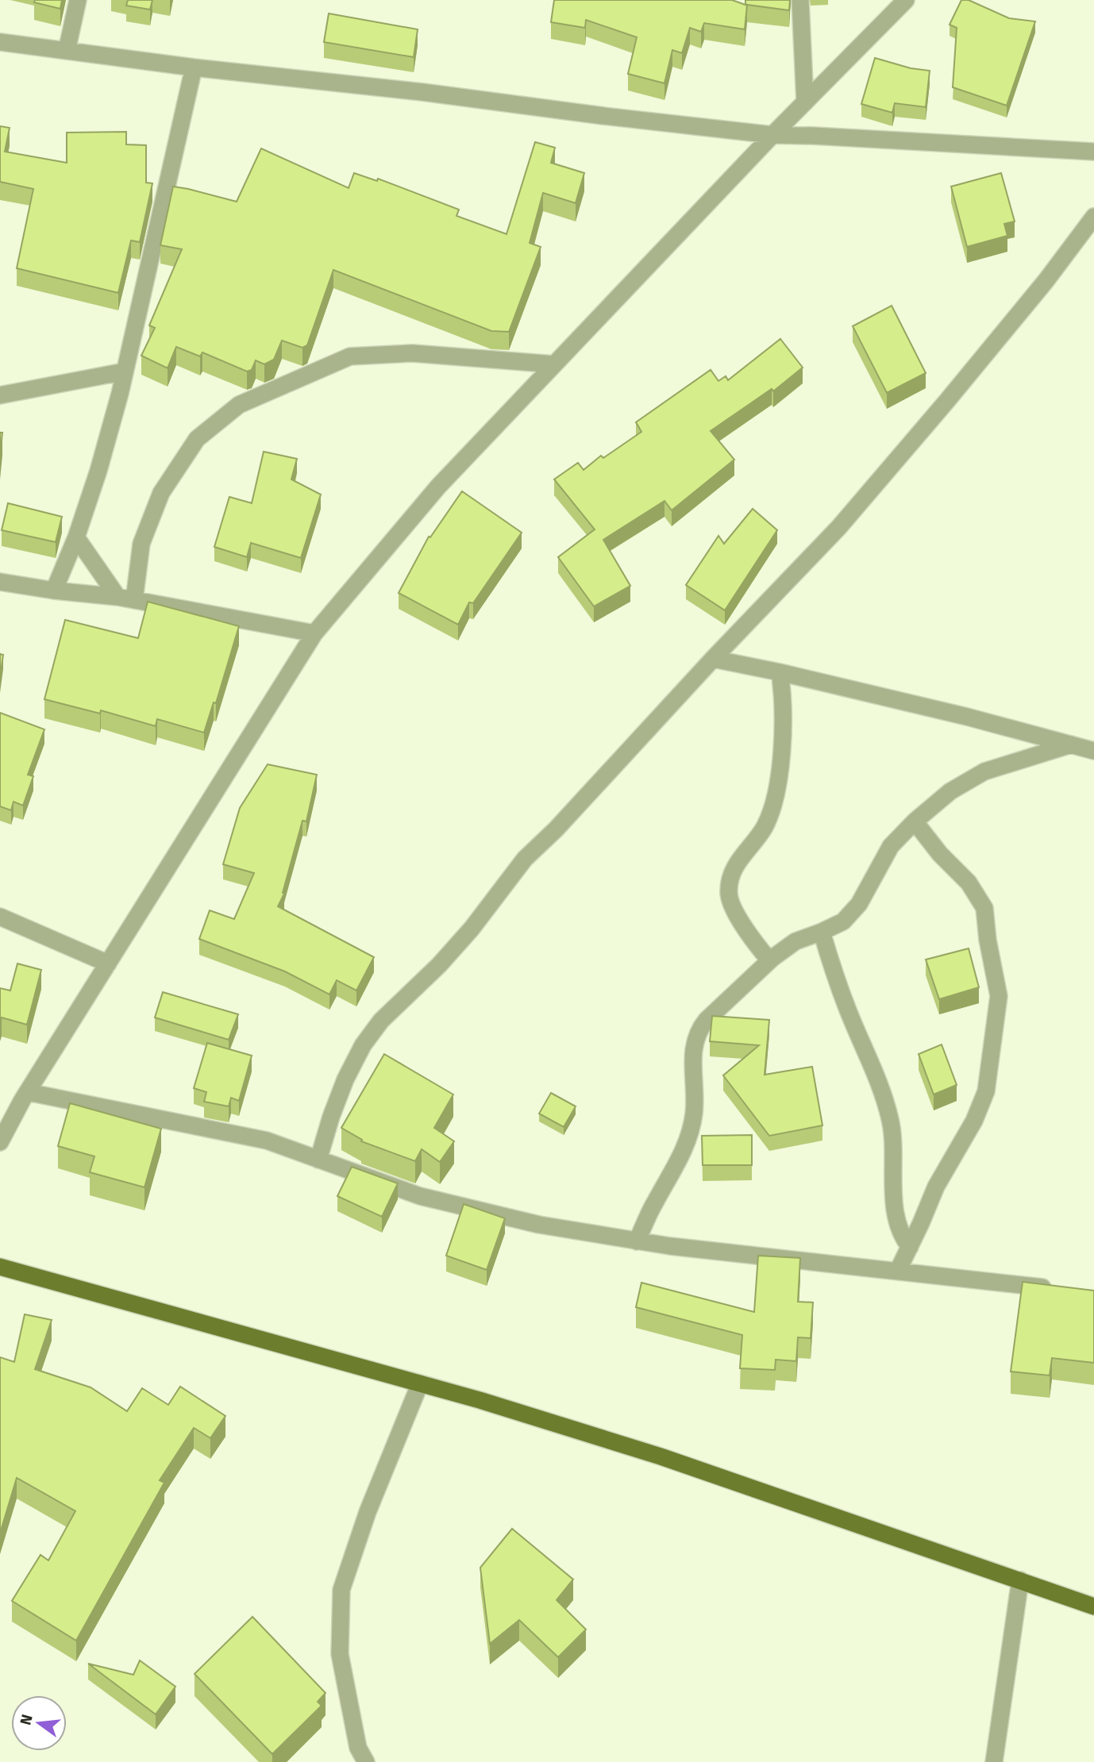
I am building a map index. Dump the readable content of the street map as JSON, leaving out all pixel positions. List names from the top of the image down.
{
  "north": "left"
}
